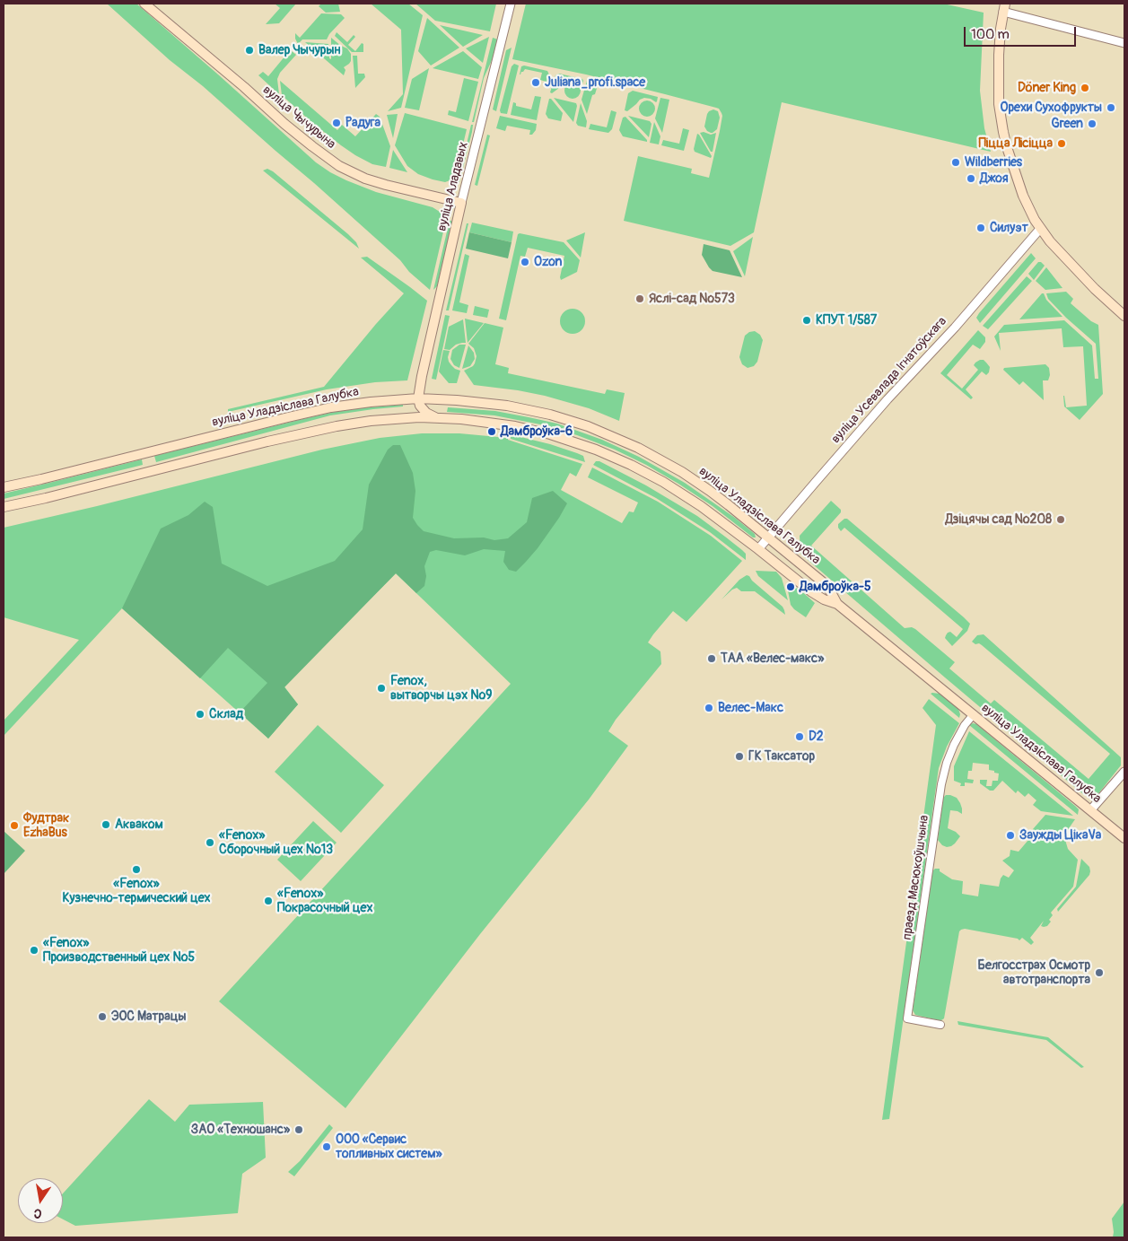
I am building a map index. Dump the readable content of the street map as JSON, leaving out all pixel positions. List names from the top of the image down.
{
  "streets": {
    "main road": ["вуліца Чычурына", "вуліца Аладавых", "вуліца Уладзіслава Галубка"],
    "street": ["вуліца Усевалада Ігнатоўскага", "праезд Масюкоўшчына"]
  },
  "crossings": [
    ["вуліца Чычурына", "вуліца Аладавых"],
    ["вуліца Аладавых", "вуліца Уладзіслава Галубка"],
    ["вуліца Усевалада Ігнатоўскага", "вуліца Уладзіслава Галубка"],
    ["вуліца Уладзіслава Галубка", "праезд Масюкоўшчына"]
  ],
  "places": [
    "Валер Чычурын",
    "Juliana_profi.space",
    "Döner King",
    "Орехи Сухофрукты",
    "Радуга",
    "Green",
    "Піцца Лісіцца",
    "Wildberries",
    "Джоя",
    "Силуэт",
    "Ozon",
    "Яслі-сад №573",
    "КПУТ 1/587",
    "Дамброўка-6",
    "Дзіцячы сад №208",
    "Дамброўка-5",
    "ТАА «Велес-макс»",
    "Fenox, вытворчы цэх №9",
    "Велес-Макс",
    "Склад",
    "D2",
    "ГК Таксатор",
    "Акваком",
    "Фудтрак EzhaBus",
    "Заужды ЦікаVа",
    "«Fenox» Сборочный цех №13",
    "«Fenox» Кузнечно-термический цех",
    "«Fenox» Покрасочный цех",
    "«Fenox» Производственный цех №5",
    "Белгосстрах Осмотр автотранспорта",
    "ЭОС Матрацы",
    "ЗАО «Техношанс»",
    "ООО «Сервис топливных систем»"
  ],
  "scale_bar": "100 m",
  "north": "bottom"
}
